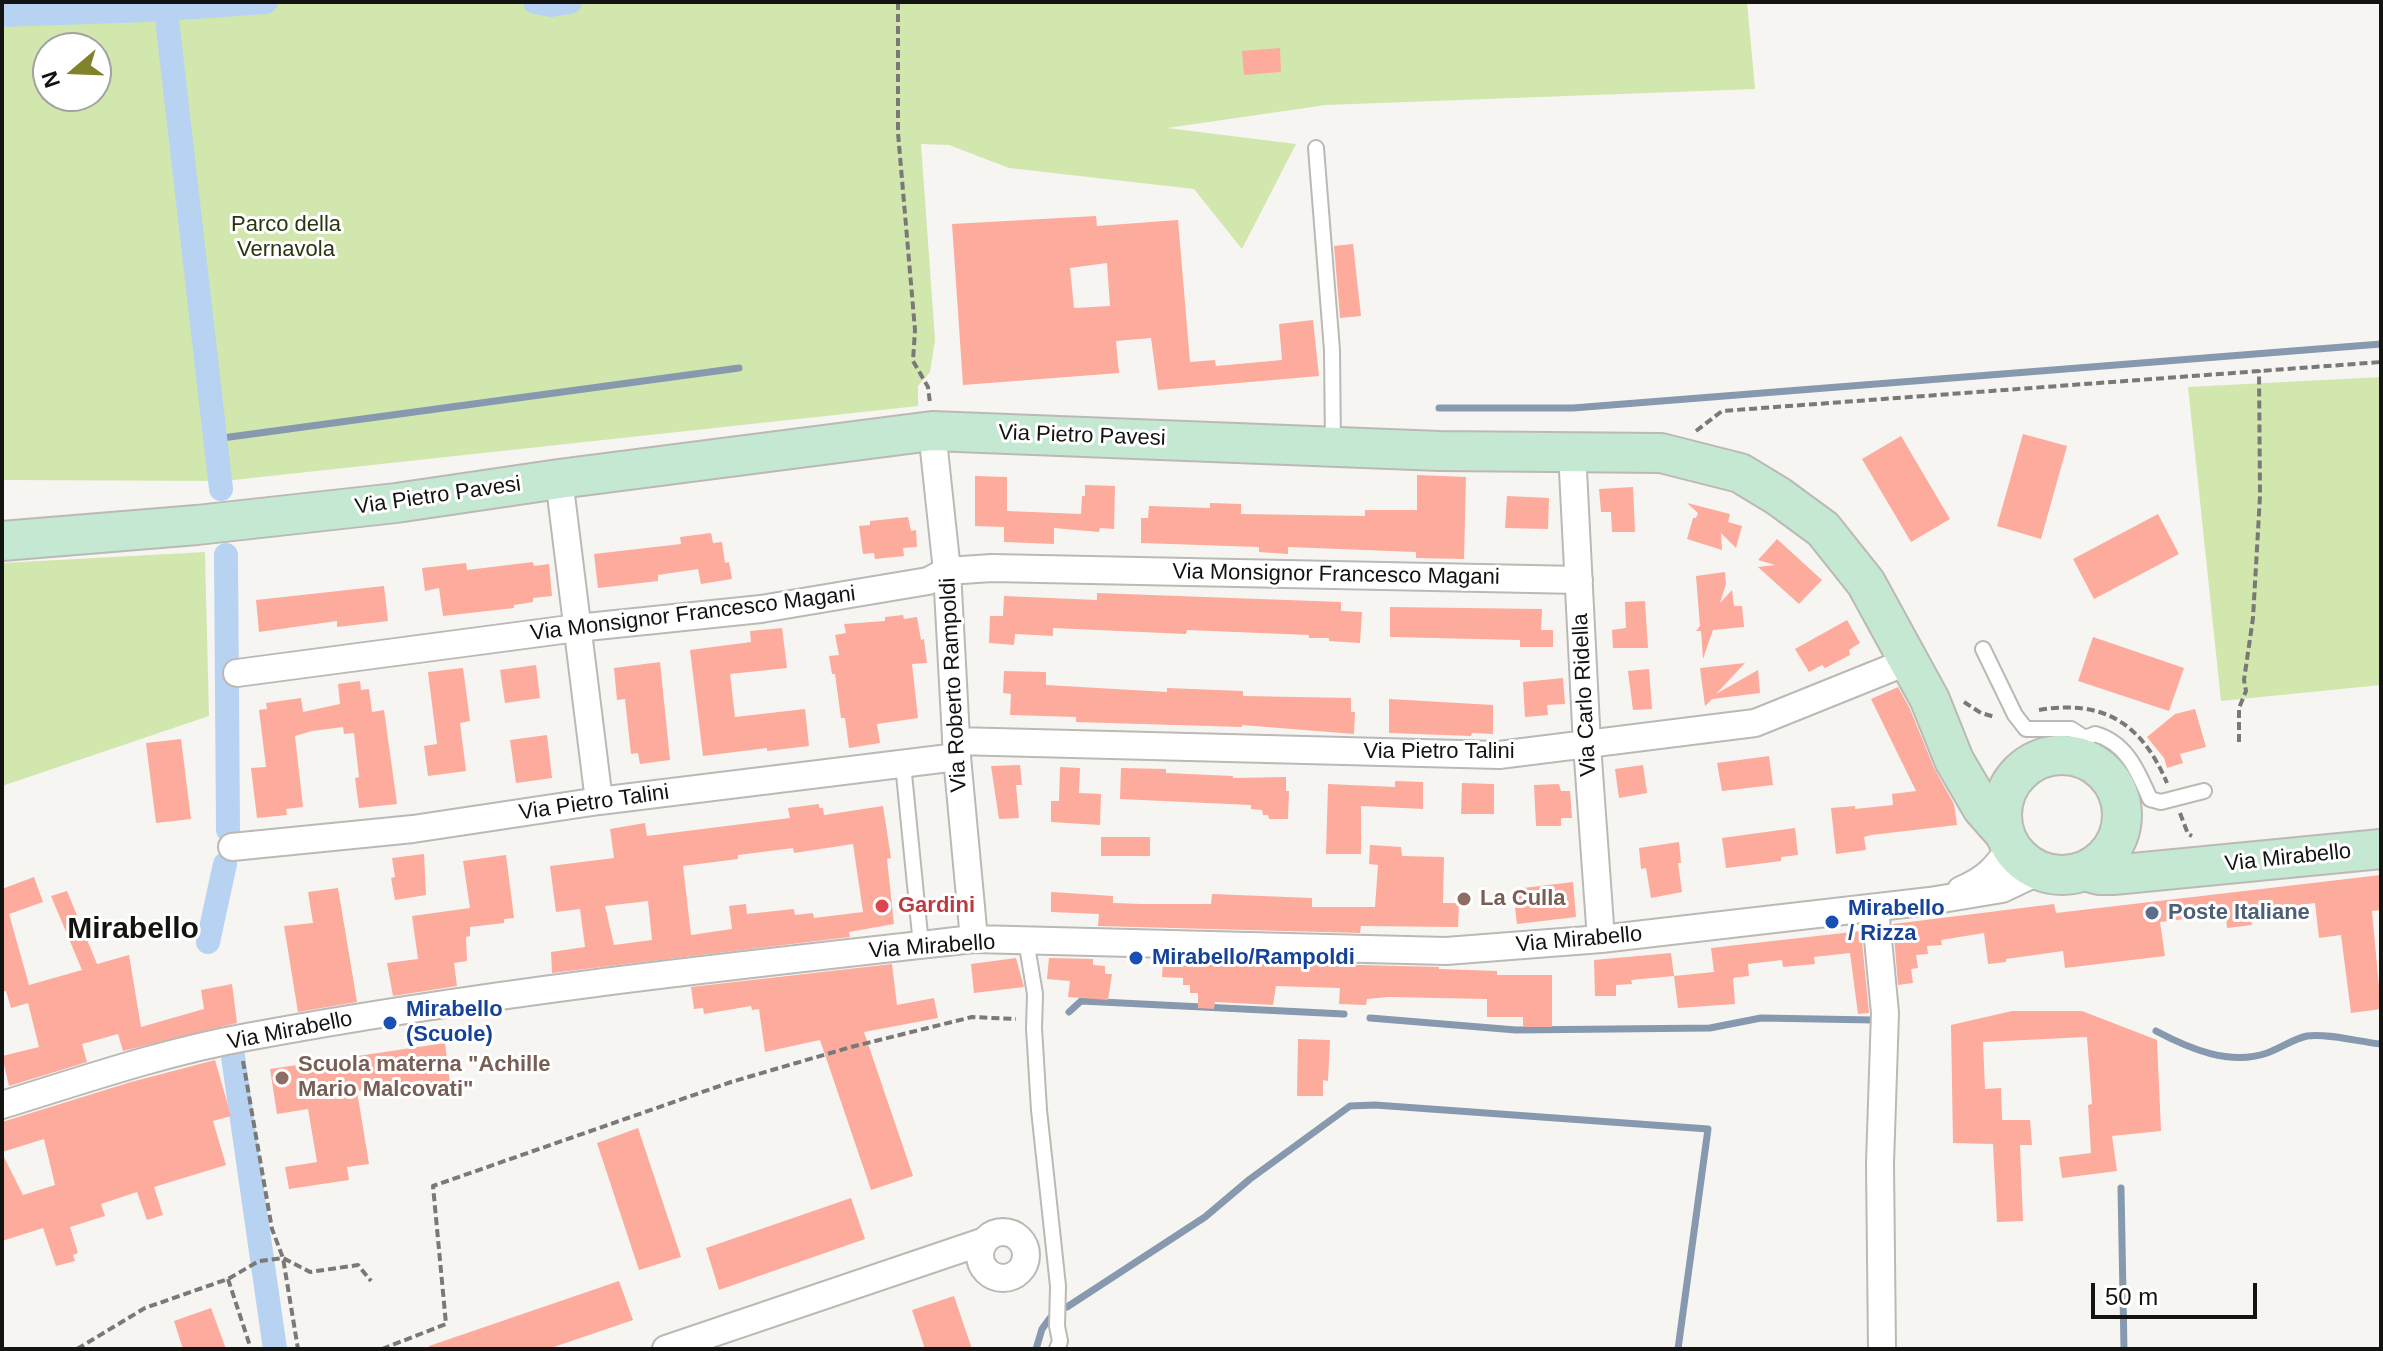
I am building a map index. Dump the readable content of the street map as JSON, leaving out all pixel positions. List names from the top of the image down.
{
  "streets": {
    "street": [
      "Via Pietro Pavesi",
      "Via Monsignor Francesco Magani",
      "Via Roberto Rampoldi",
      "Via Carlo Ridella",
      "Via Pietro Talini",
      "Via Mirabello"
    ]
  },
  "crossings": [
    ["Via Pietro Pavesi", "Via Roberto Rampoldi"],
    ["Via Pietro Pavesi", "Via Carlo Ridella"],
    ["Via Pietro Pavesi", "Via Pietro Talini"],
    ["Via Pietro Pavesi", "Via Mirabello"],
    ["Via Monsignor Francesco Magani", "Via Roberto Rampoldi"],
    ["Via Monsignor Francesco Magani", "Via Carlo Ridella"],
    ["Via Roberto Rampoldi", "Via Pietro Talini"],
    ["Via Roberto Rampoldi", "Via Mirabello"],
    ["Via Carlo Ridella", "Via Pietro Talini"],
    ["Via Carlo Ridella", "Via Mirabello"]
  ],
  "districts": ["Mirabello"],
  "parks": ["Parco della Vernavola"],
  "places": [
    "La Culla",
    "Gardini",
    "Poste Italiane",
    "Mirabello / Rizza",
    "Mirabello/Rampoldi",
    "Mirabello (Scuole)",
    "Scuola materna \"Achille Mario Malcovati\""
  ],
  "scale_bar": "50 m",
  "north": "left"
}
